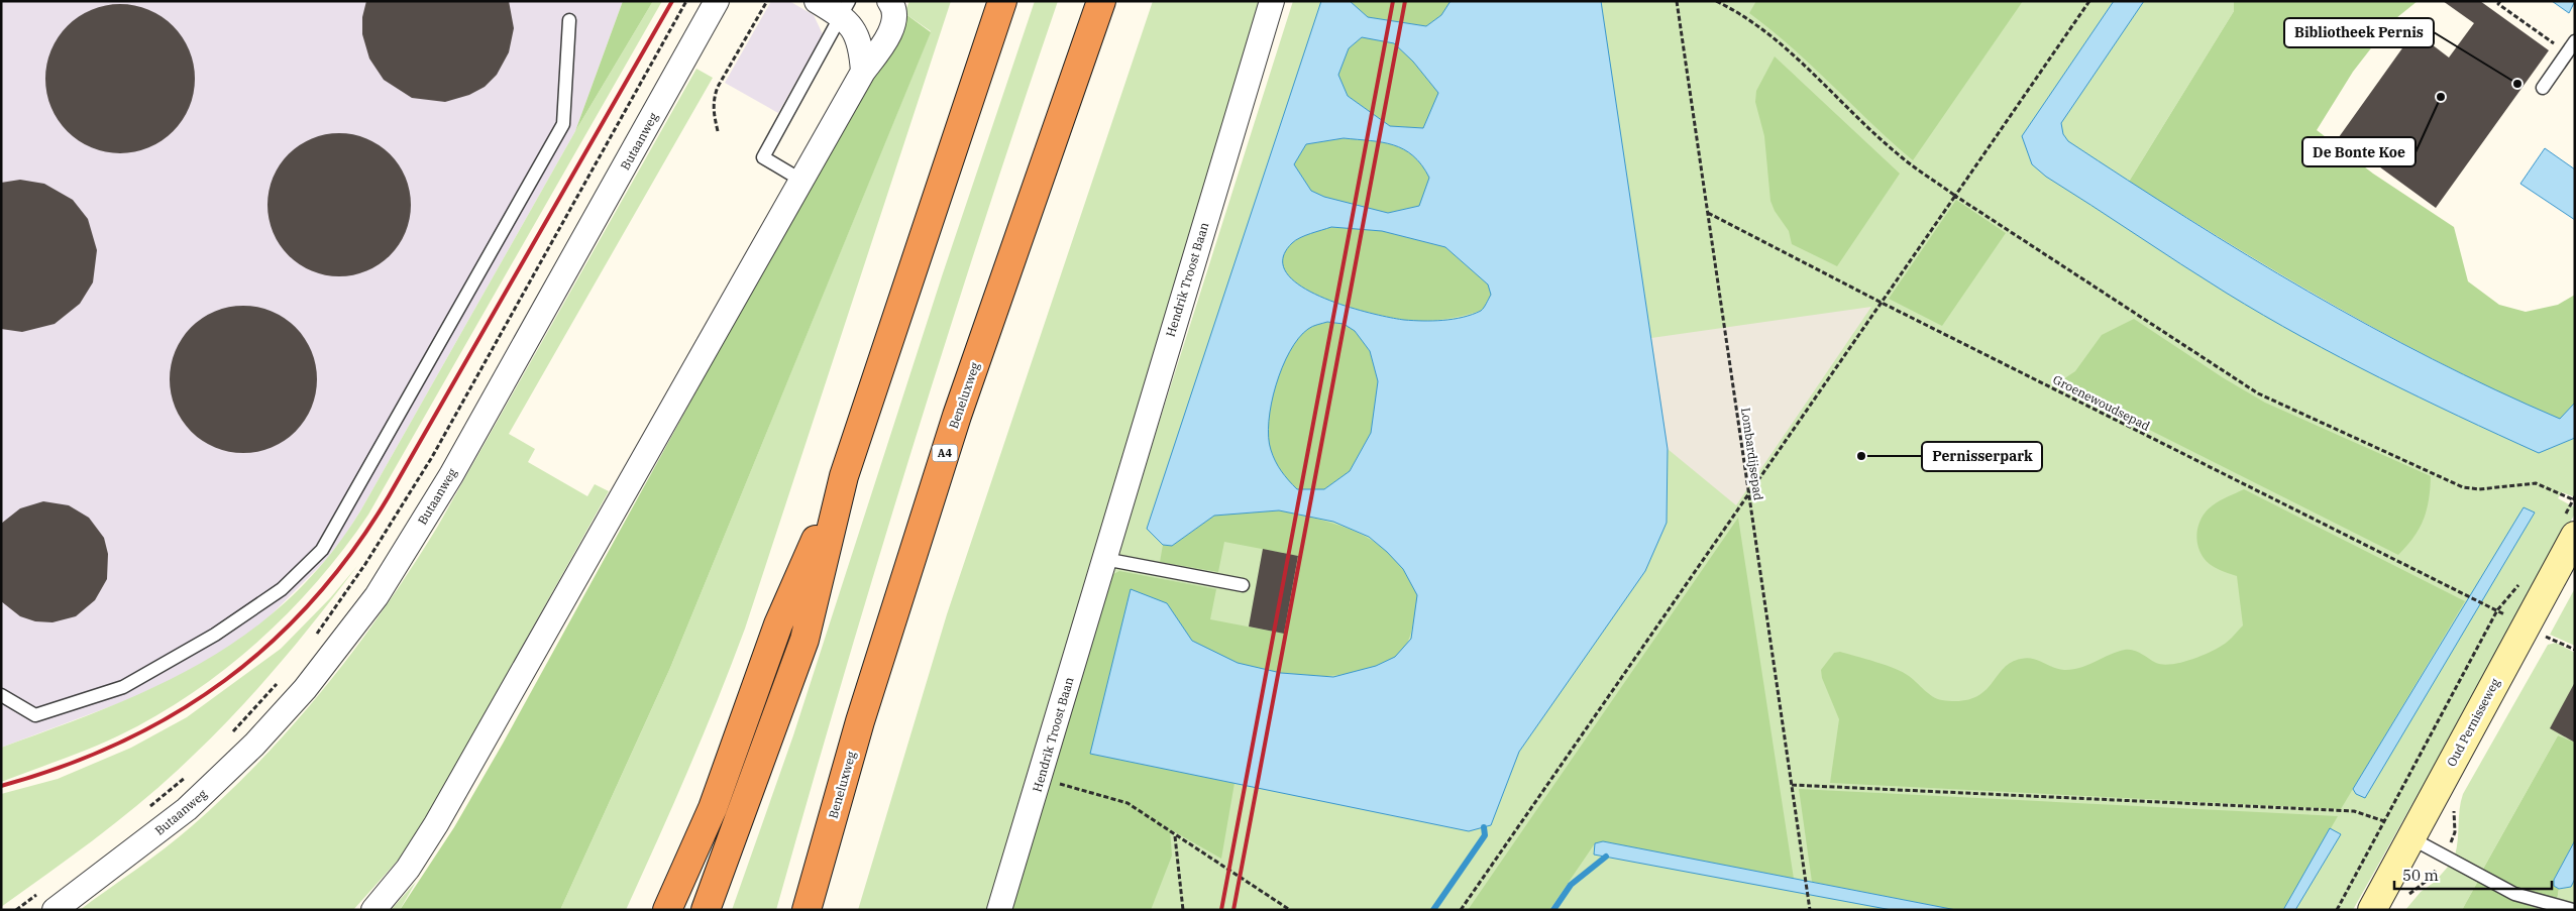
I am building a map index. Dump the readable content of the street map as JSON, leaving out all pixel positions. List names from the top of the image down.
{
  "streets": {
    "highway": ["Beneluxweg", "A4"],
    "street": ["Butaanweg", "Hendrik Troost Baan", "Oud Pernisseweg"],
    "path": ["Groenewoudsepad", "Lombardijsepad"]
  },
  "crossings": [
    ["Groenewoudsepad", "Lombardijsepad"]
  ],
  "places": ["Bibliotheek Pernis", "De Bonte Koe", "Pernisserpark"],
  "scale_bar": "50 m"
}
